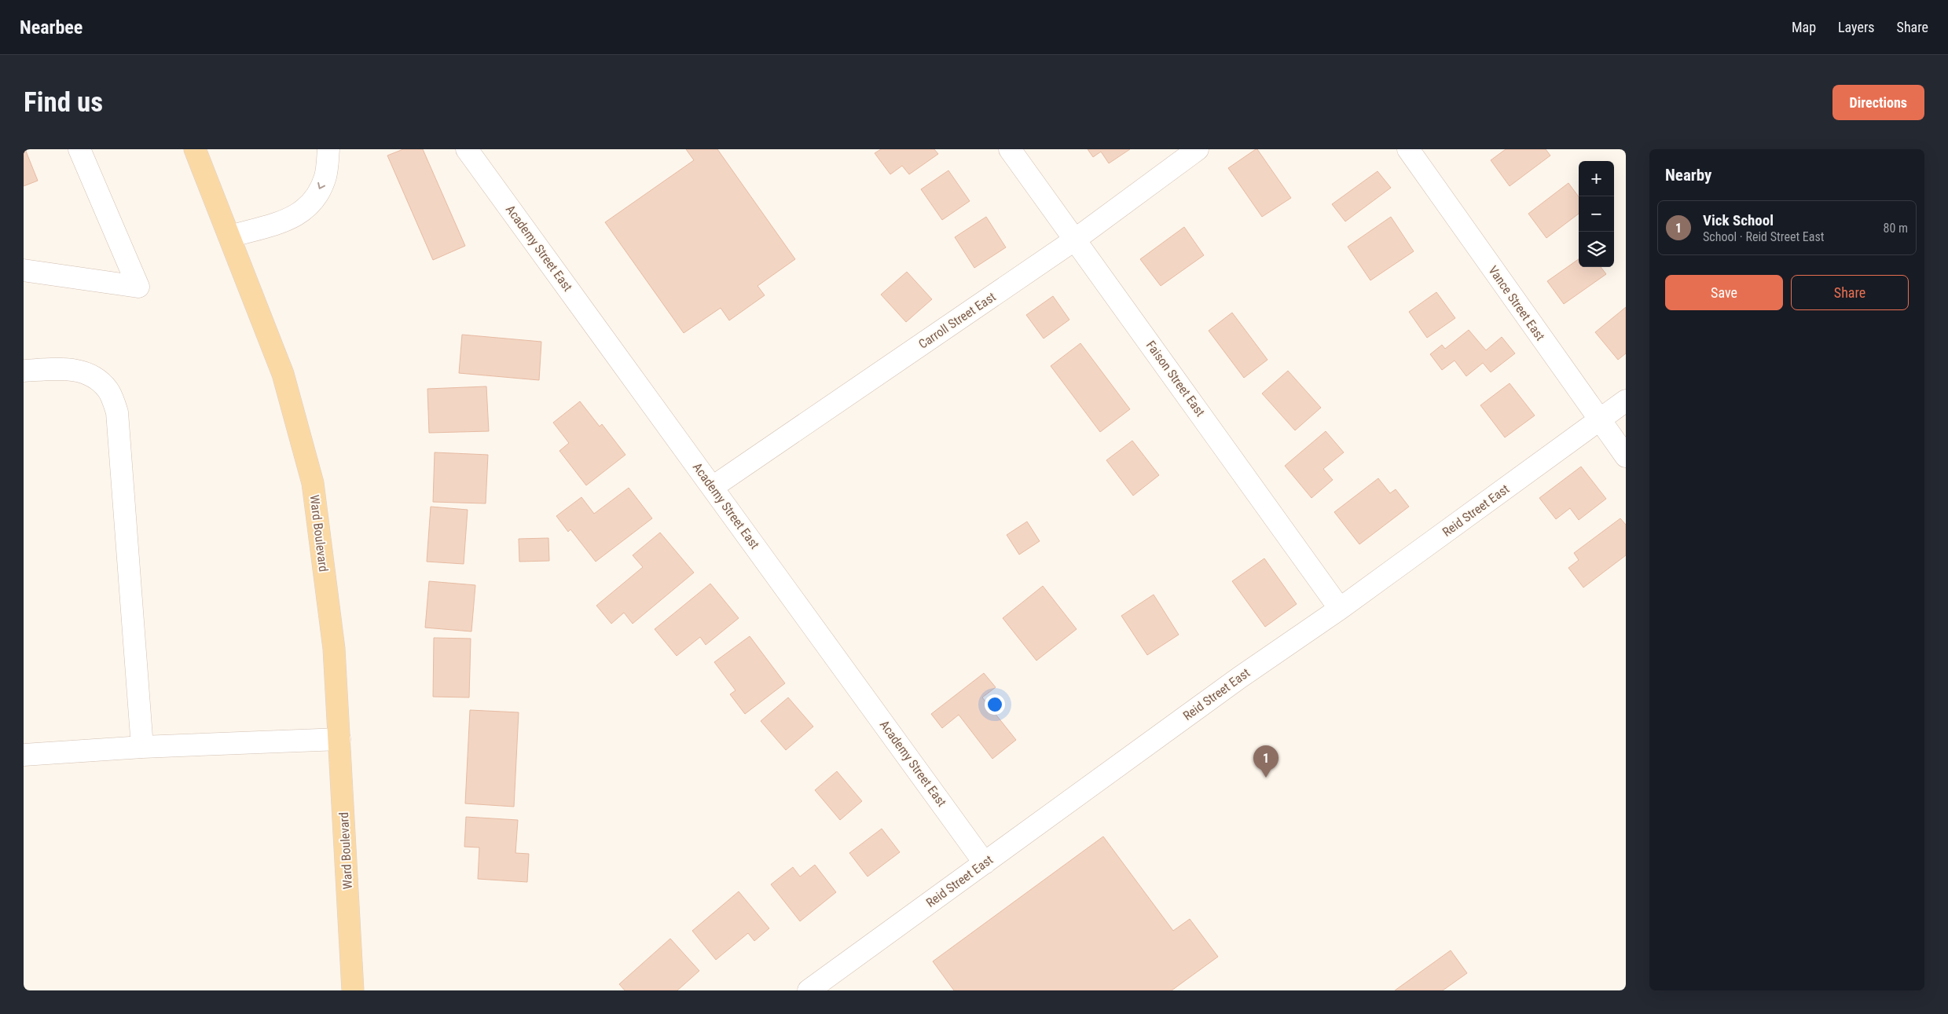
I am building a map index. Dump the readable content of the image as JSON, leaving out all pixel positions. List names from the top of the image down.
{
  "streets": {
    "main road": ["Ward Boulevard"],
    "street": [
      "Academy Street East",
      "Vance Street East",
      "Carroll Street East",
      "Faison Street East",
      "Reid Street East"
    ]
  },
  "crossings": [
    ["Academy Street East", "Carroll Street East"],
    ["Academy Street East", "Reid Street East"],
    ["Vance Street East", "Reid Street East"],
    ["Carroll Street East", "Faison Street East"],
    ["Faison Street East", "Reid Street East"]
  ],
  "page": {
    "header": "Nearbee",
    "nav": ["Map", "Layers", "Share"],
    "buttons": [
      "Directions",
      ["Save", "Share"]
    ],
    "title": "Find us",
    "heading": "Nearby",
    "map_buttons": ["+", "−"],
    "list": [
      {
        "mark": "1",
        "name": "Vick School",
        "note": "School · Reid Street East",
        "value": "80 m"
      }
    ],
    "pins": "1"
  }
}
